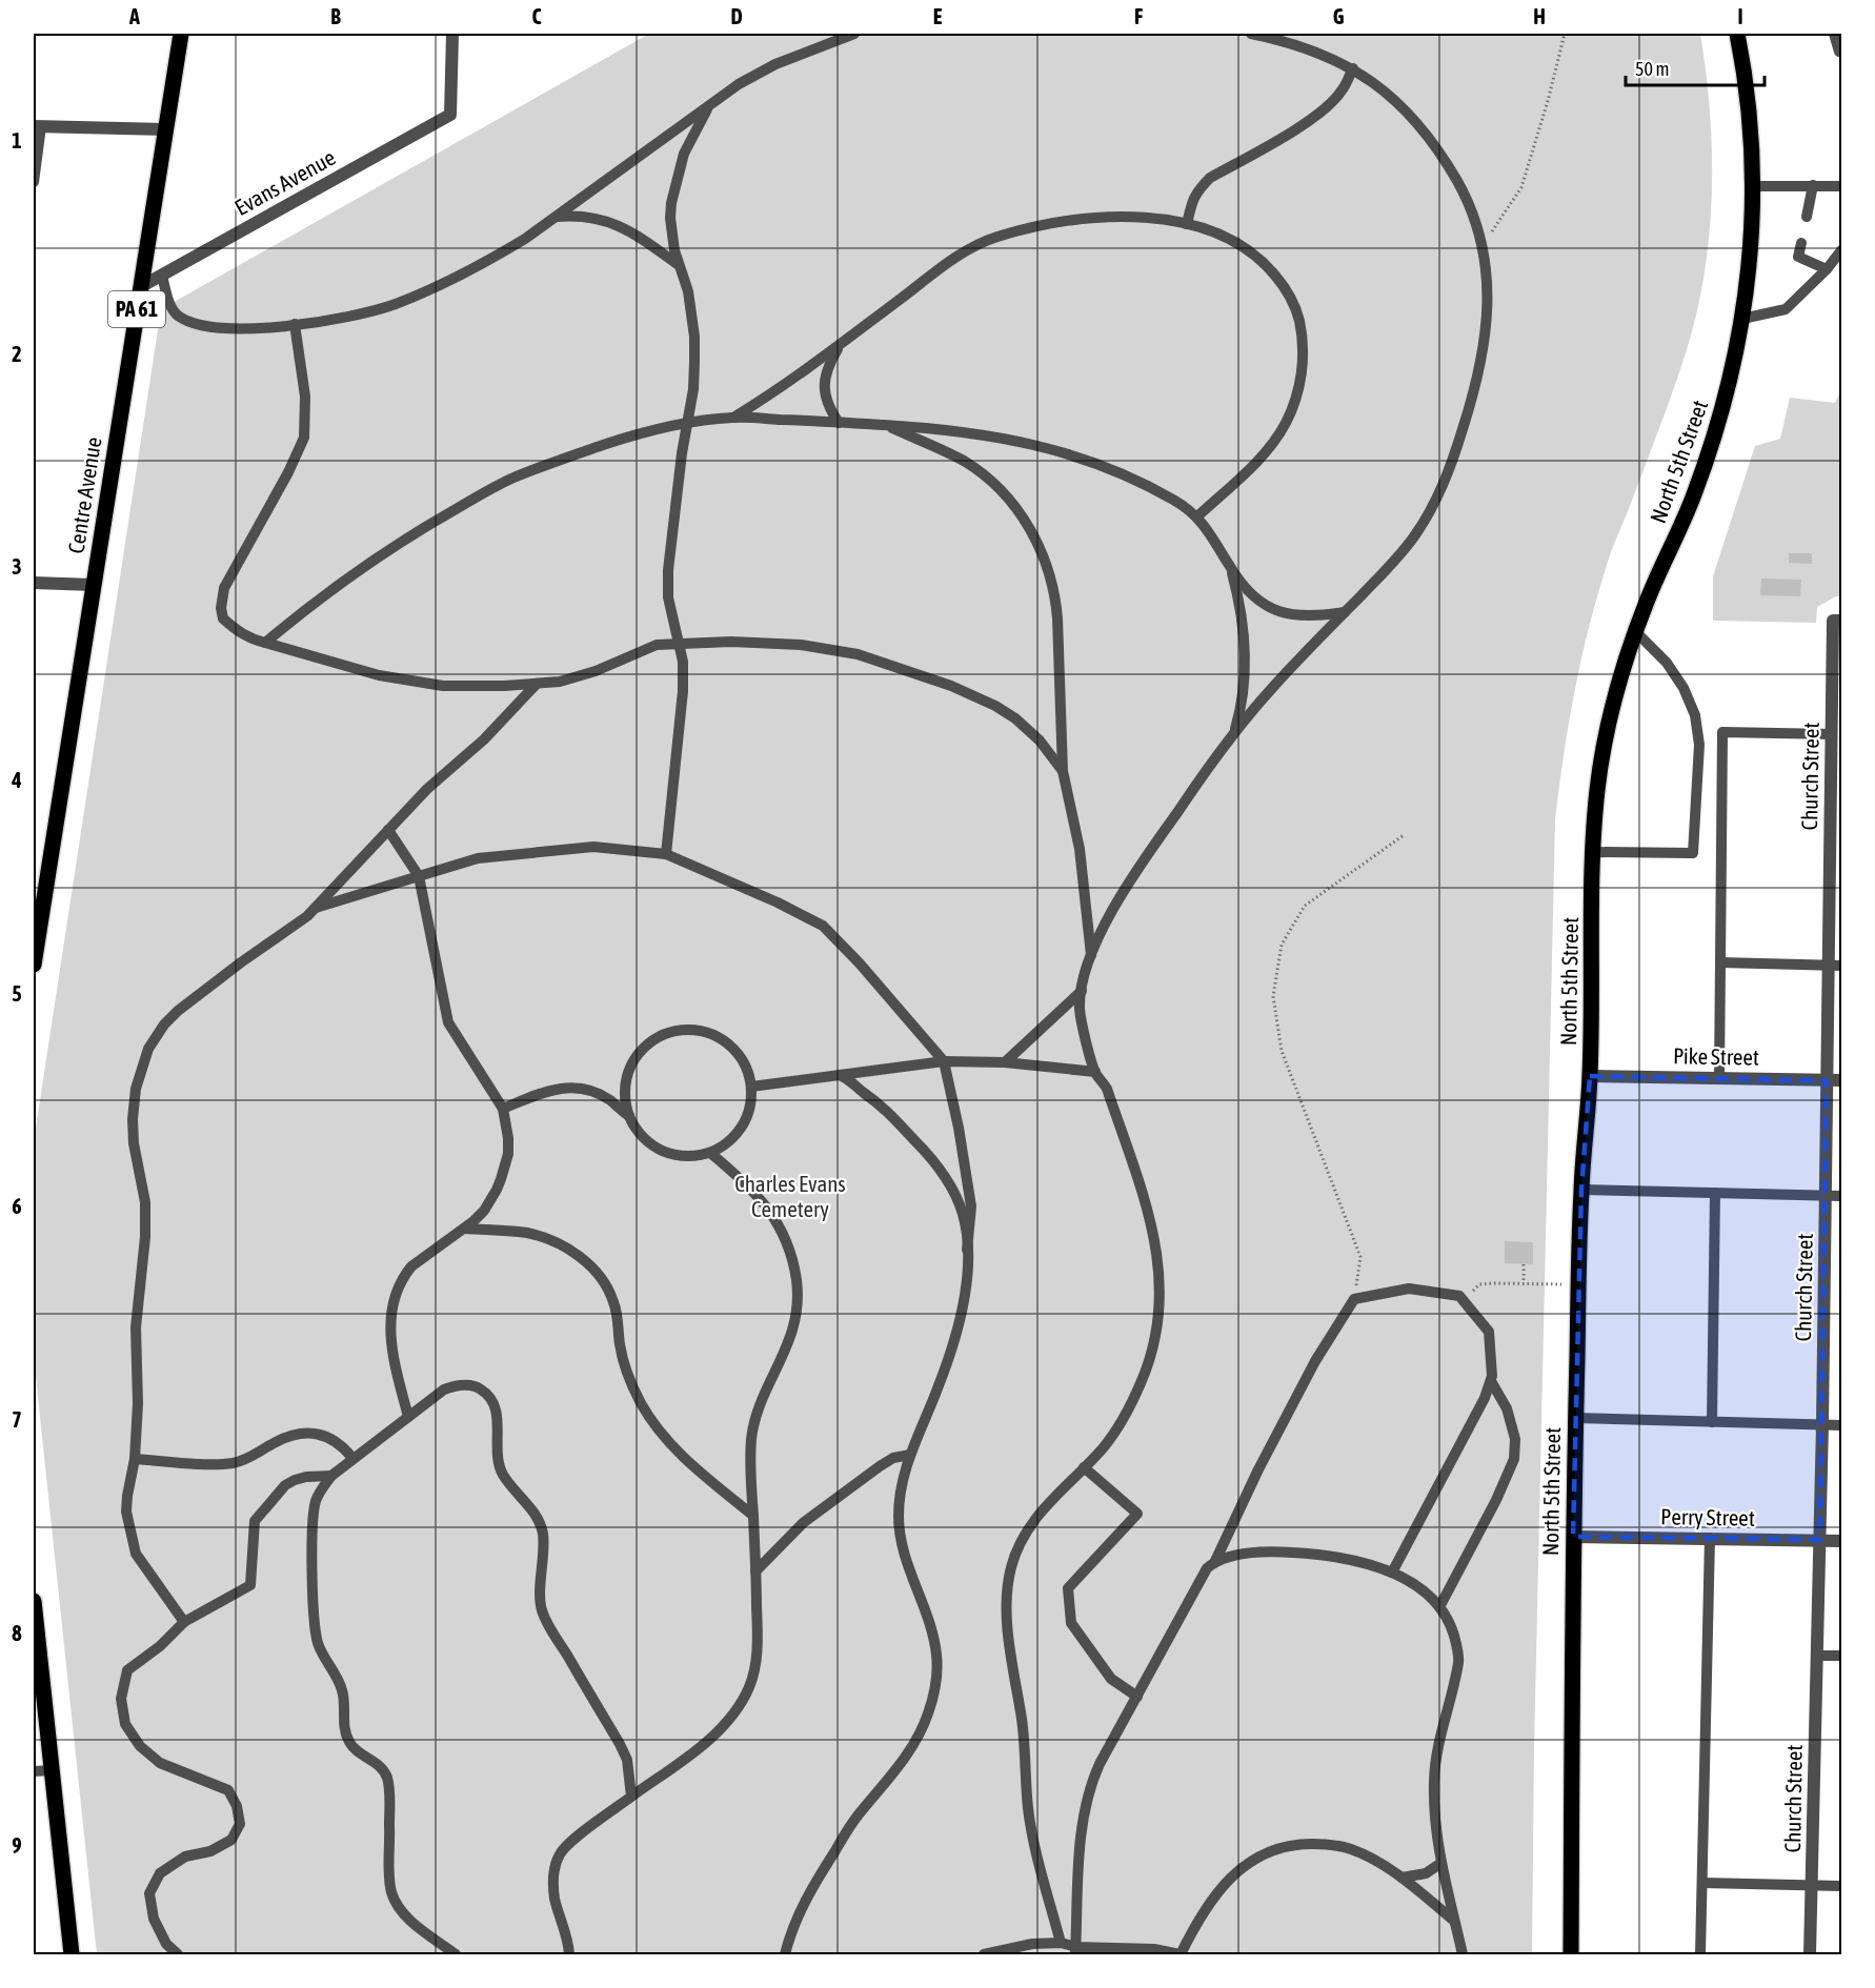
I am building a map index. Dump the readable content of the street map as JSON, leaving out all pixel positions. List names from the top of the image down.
{
  "streets": {
    "main road": ["PA 61", "North 5th Street", "Centre Avenue"],
    "street": [
      "Evans Avenue",
      "Church Street",
      "Pike Street",
      "Perry Street"
    ]
  },
  "crossings": [
    ["Evans Avenue", "Centre Avenue"],
    ["North 5th Street", "Pike Street"],
    ["North 5th Street", "Perry Street"],
    ["Church Street", "Pike Street"],
    ["Church Street", "Perry Street"]
  ],
  "parks": ["Charles Evans Cemetery"],
  "scale_bar": "50 m",
  "grid": {
    "columns": [
      "A",
      "B",
      "C",
      "D",
      "E",
      "F",
      "G",
      "H",
      "I"
    ],
    "rows": [
      "1",
      "2",
      "3",
      "4",
      "5",
      "6",
      "7",
      "8",
      "9"
    ]
  }
}
